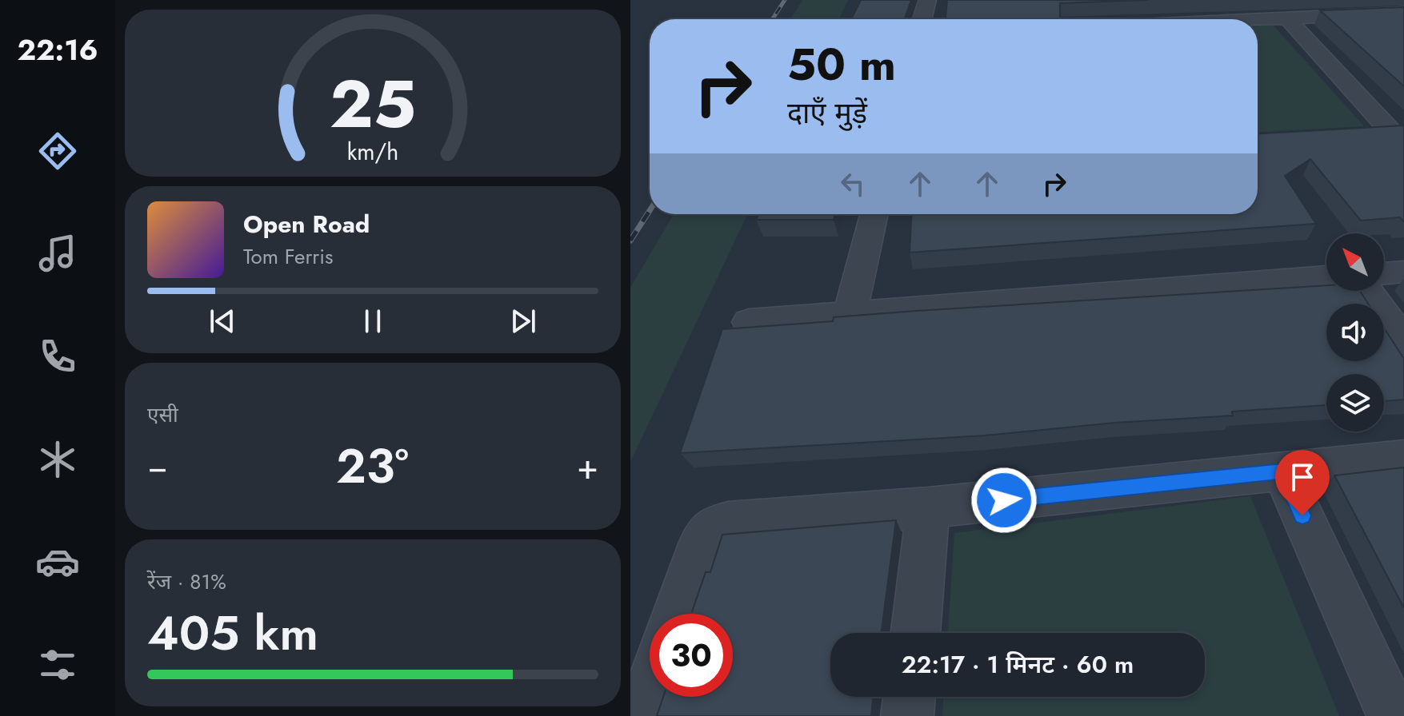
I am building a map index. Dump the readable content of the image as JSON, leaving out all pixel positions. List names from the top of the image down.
{
  "north": "top left",
  "page": {
    "tabs": "22:16",
    "turn": ["50 m", "दाएँ मुड़ें"],
    "song": ["Open Road", "Tom Ferris"],
    "tile": [
      "एसी",
      ["रेंज · 81%", "405 km"]
    ],
    "heat": ["−", "23°", "+"],
    "limit": "30",
    "trip": "22:17 · 1 मिनट · 60 m",
    "gauge": ["25", "km/h"]
  }
}
